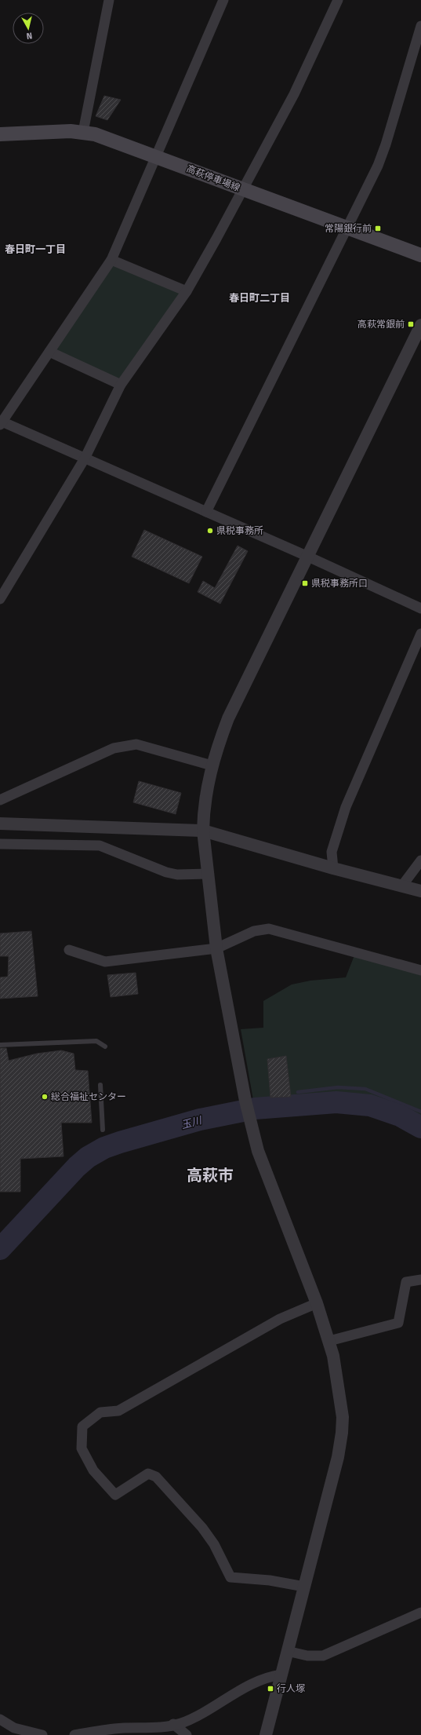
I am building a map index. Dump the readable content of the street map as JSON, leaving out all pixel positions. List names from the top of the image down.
{
  "streets": {
    "main road": ["高萩停車場線"]
  },
  "districts": ["春日町一丁目", "春日町二丁目", "高萩市"],
  "water": ["玉川"],
  "places": {
    "transit": [
      "常陽銀行前",
      "高萩常銀前",
      "県税事務所口",
      "行人塚"
    ],
    "other": ["県税事務所", "総合福祉センター"]
  },
  "north": "bottom"
}
